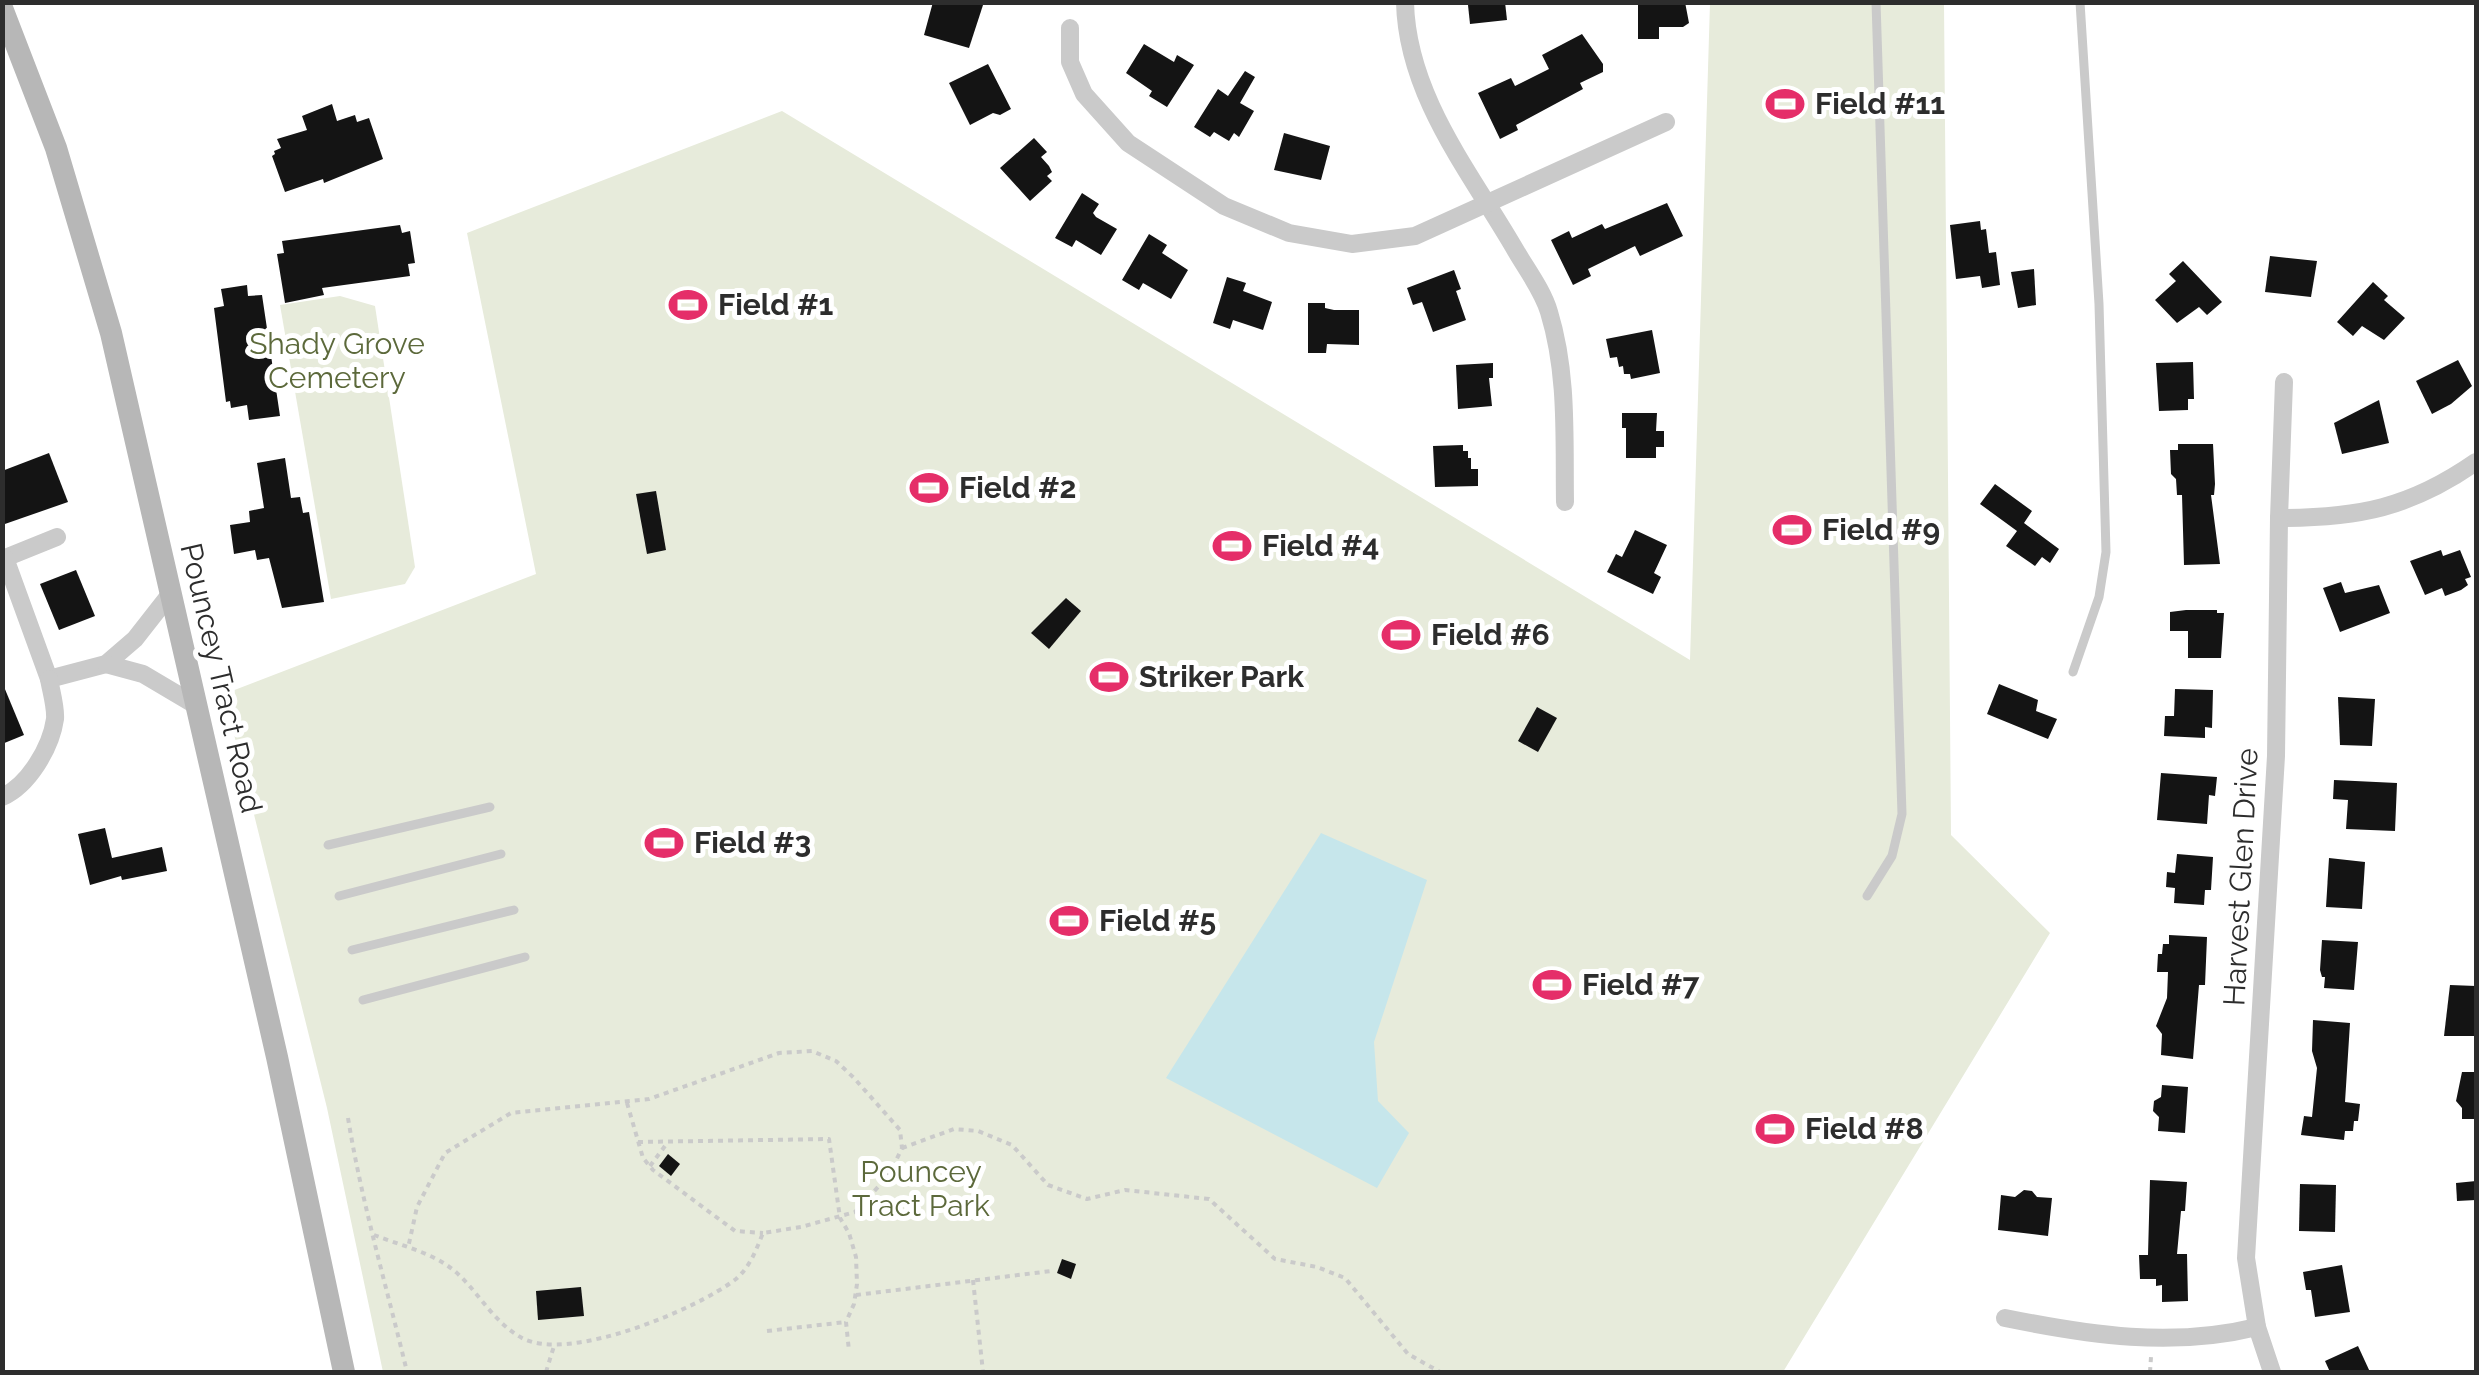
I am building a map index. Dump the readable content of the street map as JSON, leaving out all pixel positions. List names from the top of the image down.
{
  "streets": {
    "main road": ["Pouncey Tract Road"],
    "street": ["Harvest Glen Drive"]
  },
  "parks": ["Shady Grove Cemetery", "Pouncey Tract Park"],
  "places": {
    "sports": [
      "Field #11",
      "Field #1",
      "Field #2",
      "Field #9",
      "Field #4",
      "Field #6",
      "Striker Park",
      "Field #3",
      "Field #5",
      "Field #7",
      "Field #8"
    ]
  }
}
